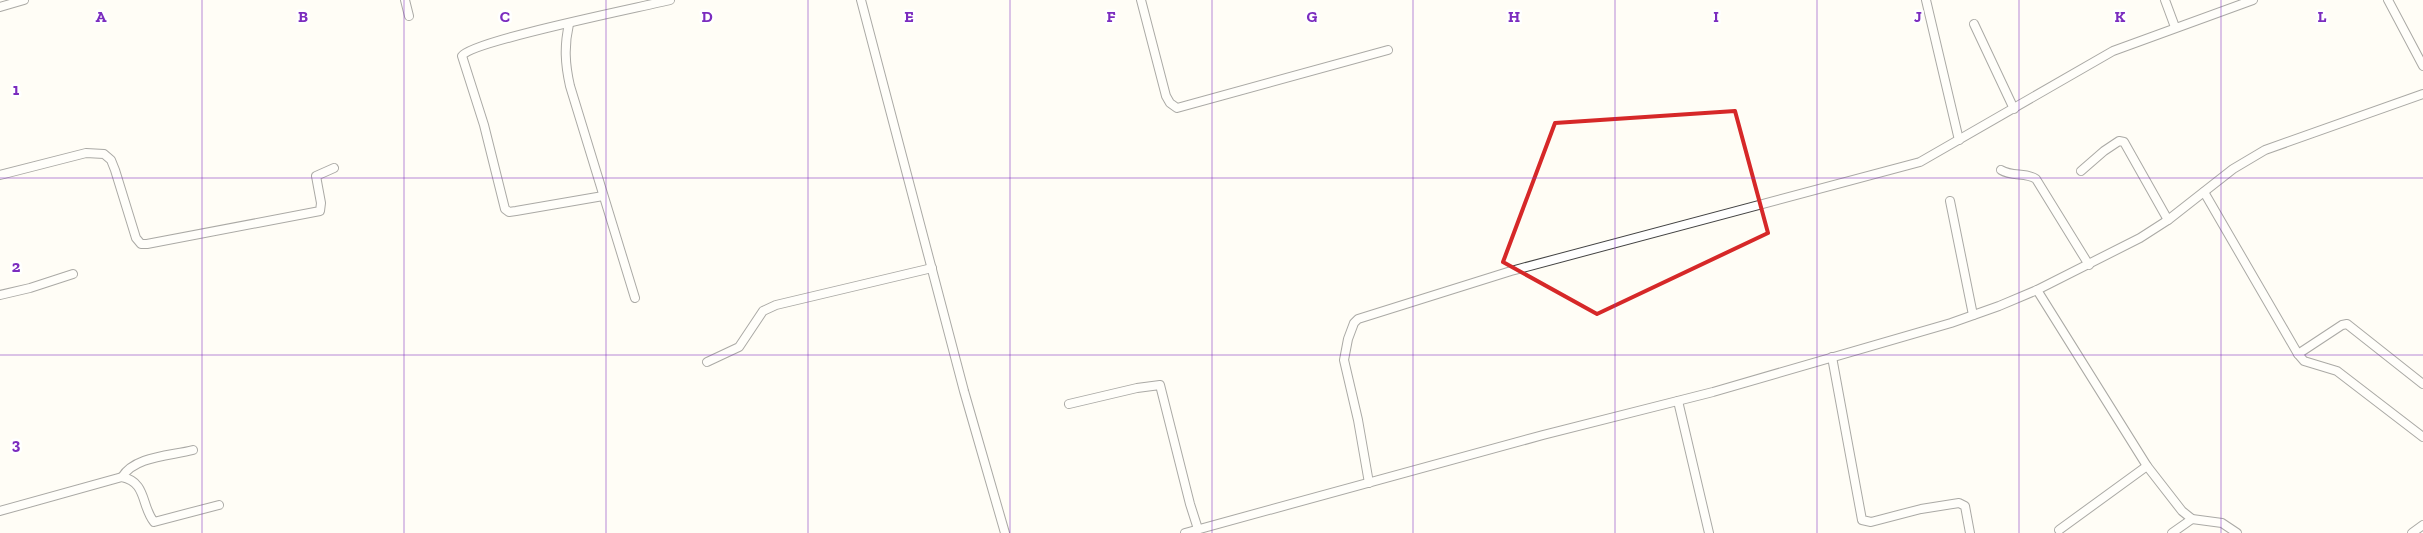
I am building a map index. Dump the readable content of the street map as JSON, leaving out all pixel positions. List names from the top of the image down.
{
  "grid": {
    "columns": [
      "A",
      "B",
      "C",
      "D",
      "E",
      "F",
      "G",
      "H",
      "I",
      "J",
      "K",
      "L"
    ],
    "rows": ["1", "2", "3"]
  }
}
